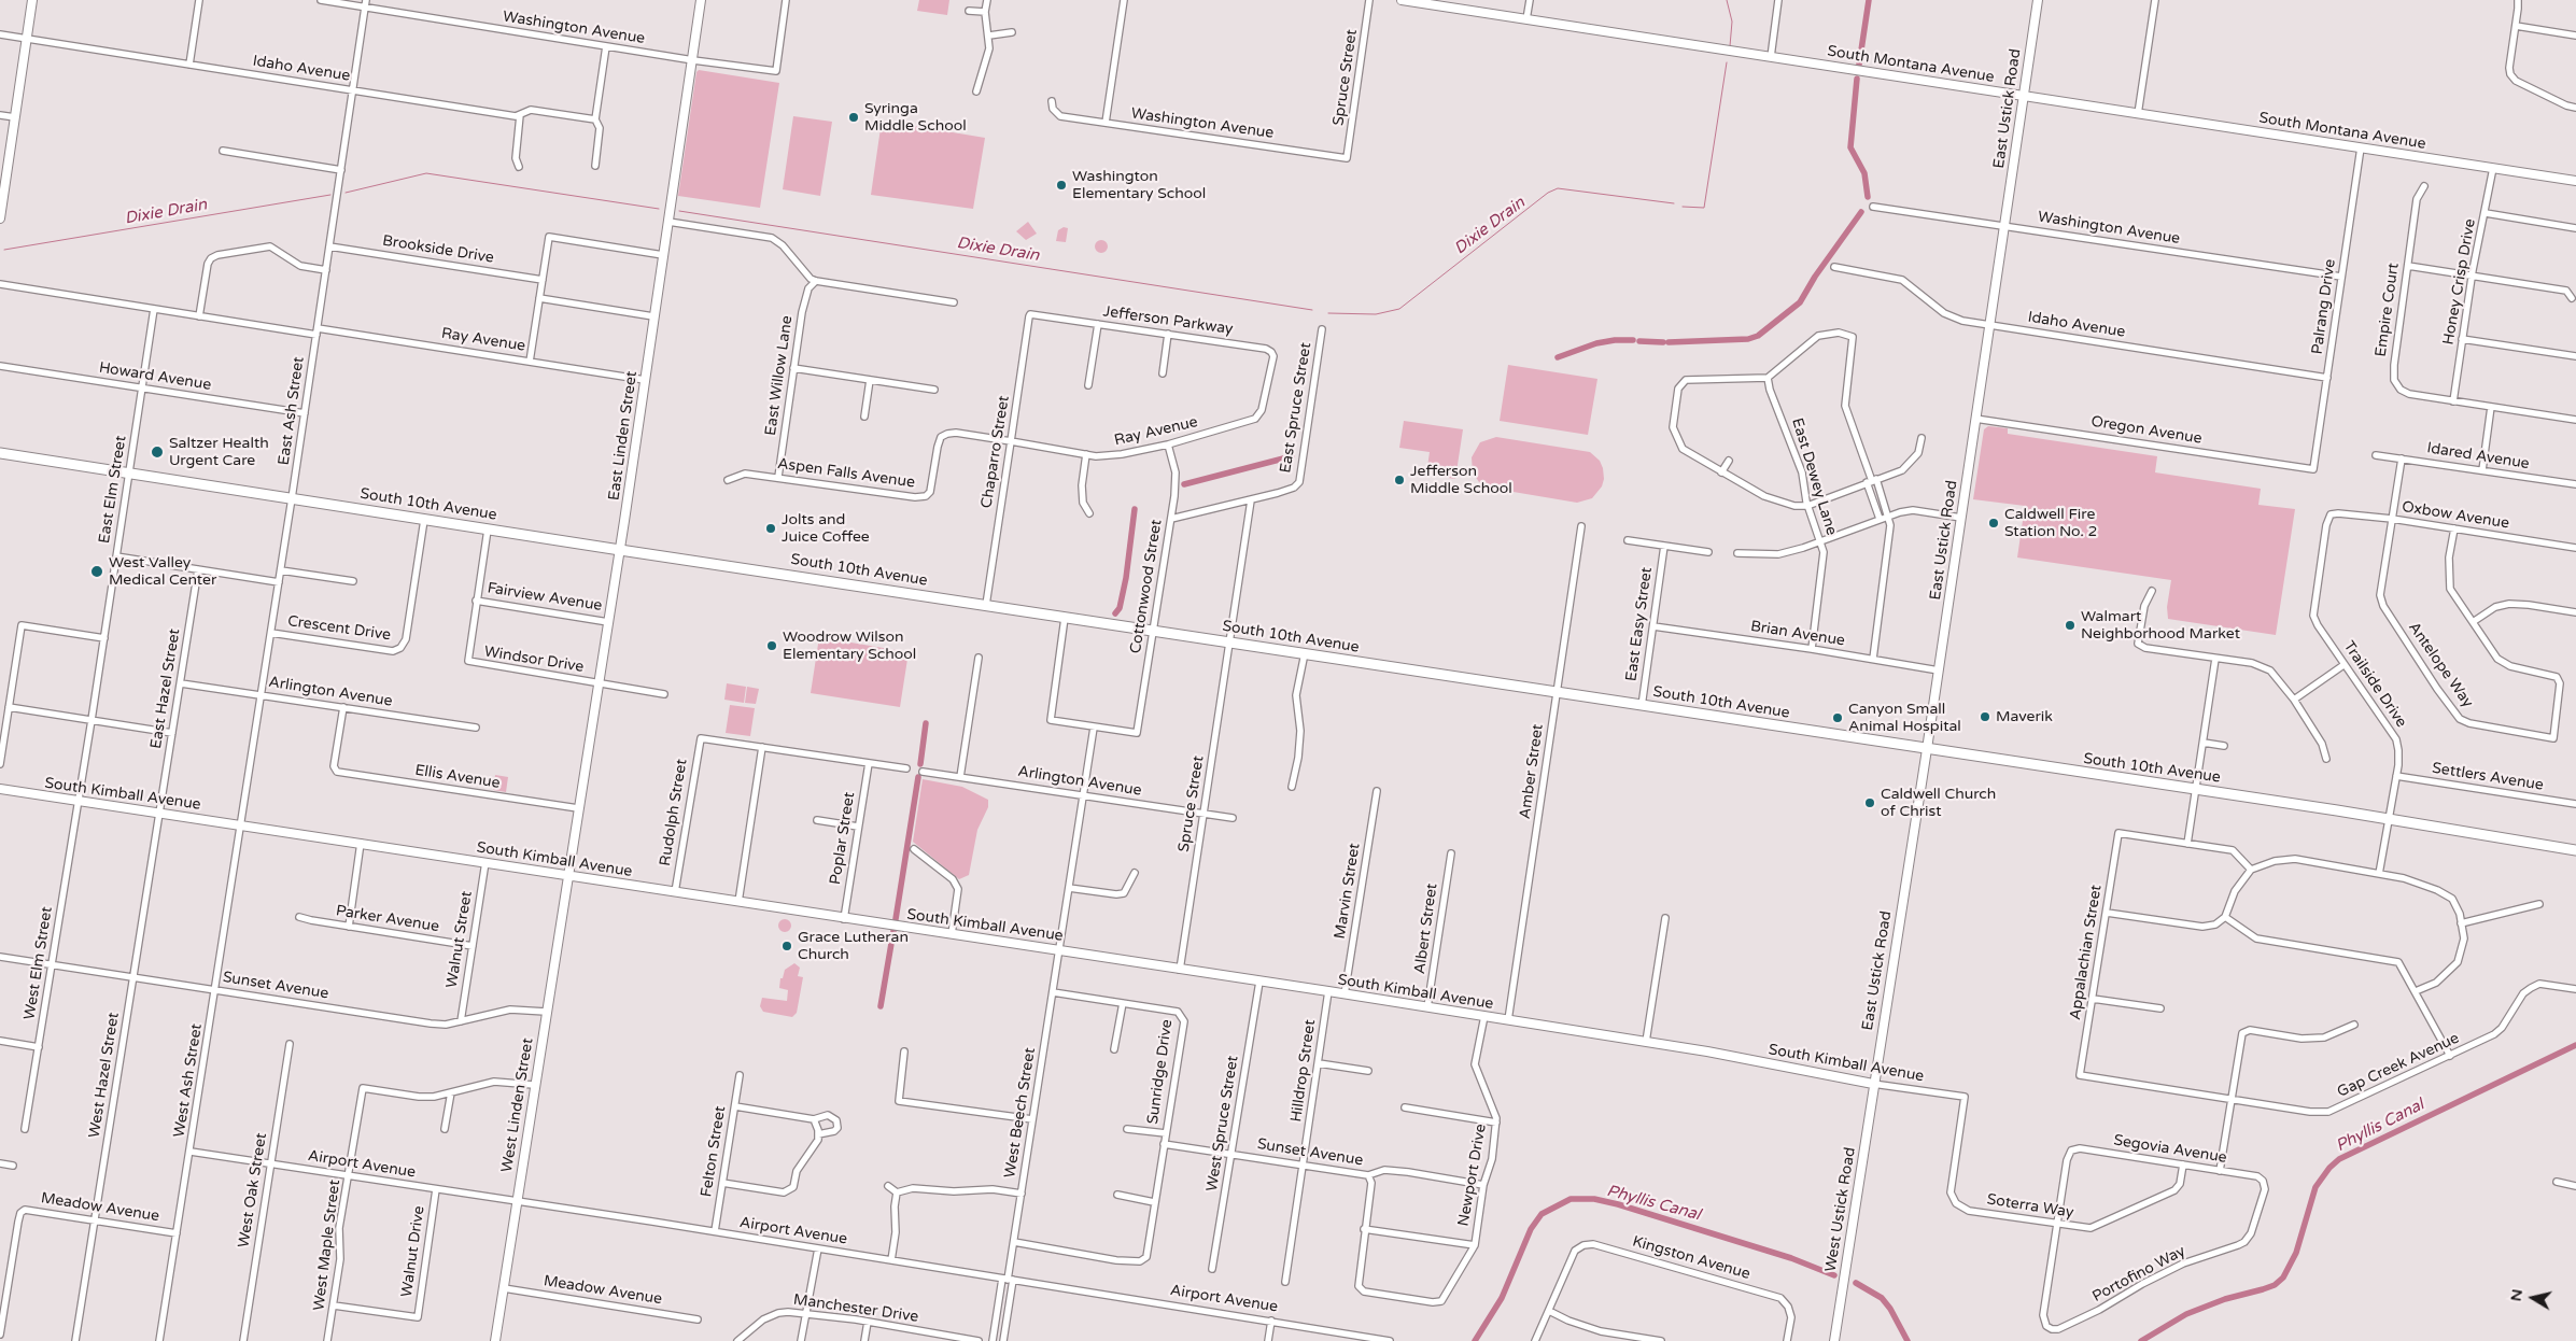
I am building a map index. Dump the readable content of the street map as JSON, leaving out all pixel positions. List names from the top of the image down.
{
  "streets": {
    "main road": ["South 10th Avenue"],
    "street": [
      "Washington Avenue",
      "South Montana Avenue",
      "Idaho Avenue",
      "Spruce Street",
      "East Ustick Road",
      "Brookside Drive",
      "Honey Crisp Drive",
      "Palrang Drive",
      "Empire Court",
      "Jefferson Parkway",
      "Ray Avenue",
      "East Willow Lane",
      "Howard Avenue",
      "East Spruce Street",
      "East Ash Street",
      "Oregon Avenue",
      "East Linden Street",
      "Chaparro Street",
      "Idared Avenue",
      "Aspen Falls Avenue",
      "East Dewey Lane",
      "East Elm Street",
      "Oxbow Avenue",
      "Cottonwood Street",
      "Fairview Avenue",
      "East Easy Street",
      "Crescent Drive",
      "Brian Avenue",
      "Windsor Drive",
      "Antelope Way",
      "Trailside Drive",
      "East Hazel Street",
      "Arlington Avenue",
      "Amber Street",
      "Ellis Avenue",
      "Settlers Avenue",
      "South Kimball Avenue",
      "Rudolph Street",
      "Poplar Street",
      "Marvin Street",
      "Parker Avenue",
      "Albert Street",
      "Walnut Street",
      "Appalachian Street",
      "West Elm Street",
      "Sunset Avenue",
      "Gap Creek Avenue",
      "Hilldrop Street",
      "Sunridge Drive",
      "West Hazel Street",
      "West Ash Street",
      "West Linden Street",
      "West Beech Street",
      "West Spruce Street",
      "Segovia Avenue",
      "Felton Street",
      "Airport Avenue",
      "Newport Drive",
      "West Oak Street",
      "Soterra Way",
      "Meadow Avenue",
      "West Ustick Road",
      "West Maple Street",
      "Walnut Drive",
      "Kingston Avenue",
      "Portofino Way",
      "Manchester Drive"
    ]
  },
  "crossings": [
    ["Washington Avenue", "Spruce Street"],
    ["Washington Avenue", "East Ustick Road"],
    ["Washington Avenue", "Palrang Drive"],
    ["Washington Avenue", "East Ash Street"],
    ["Washington Avenue", "East Linden Street"],
    ["South Montana Avenue", "East Ustick Road"],
    ["South Montana Avenue", "Honey Crisp Drive"],
    ["South Montana Avenue", "Palrang Drive"],
    ["Idaho Avenue", "East Ustick Road"],
    ["Idaho Avenue", "Palrang Drive"],
    ["Idaho Avenue", "East Ash Street"],
    ["Spruce Street", "South 10th Avenue"],
    ["Spruce Street", "Arlington Avenue"],
    ["Spruce Street", "South Kimball Avenue"],
    ["East Ustick Road", "Oregon Avenue"],
    ["East Ustick Road", "South 10th Avenue"],
    ["East Ustick Road", "Brian Avenue"],
    ["East Ustick Road", "South Kimball Avenue"],
    ["East Ustick Road", "West Ustick Road"],
    ["Brookside Drive", "East Ash Street"],
    ["Honey Crisp Drive", "Empire Court"],
    ["Palrang Drive", "Oregon Avenue"],
    ["Jefferson Parkway", "Ray Avenue"],
    ["Jefferson Parkway", "Chaparro Street"],
    ["Ray Avenue", "East Ash Street"],
    ["Ray Avenue", "East Linden Street"],
    ["Ray Avenue", "Chaparro Street"],
    ["Ray Avenue", "Aspen Falls Avenue"],
    ["Ray Avenue", "East Elm Street"],
    ["Ray Avenue", "Cottonwood Street"],
    ["East Willow Lane", "Aspen Falls Avenue"],
    ["Howard Avenue", "East Ash Street"],
    ["Howard Avenue", "East Elm Street"],
    ["East Ash Street", "South 10th Avenue"],
    ["East Ash Street", "Crescent Drive"],
    ["East Ash Street", "Arlington Avenue"],
    ["East Ash Street", "South Kimball Avenue"],
    ["East Ash Street", "West Ash Street"],
    ["East Linden Street", "South 10th Avenue"],
    ["East Linden Street", "Fairview Avenue"],
    ["East Linden Street", "Windsor Drive"],
    ["East Linden Street", "Ellis Avenue"],
    ["East Linden Street", "South Kimball Avenue"],
    ["East Linden Street", "West Linden Street"],
    ["Chaparro Street", "Aspen Falls Avenue"],
    ["Chaparro Street", "South 10th Avenue"],
    ["Idared Avenue", "Antelope Way"],
    ["East Dewey Lane", "Brian Avenue"],
    ["East Elm Street", "South 10th Avenue"],
    ["East Elm Street", "South Kimball Avenue"],
    ["East Elm Street", "West Elm Street"],
    ["South 10th Avenue", "Cottonwood Street"],
    ["South 10th Avenue", "East Easy Street"],
    ["South 10th Avenue", "Crescent Drive"],
    ["South 10th Avenue", "Windsor Drive"],
    ["South 10th Avenue", "Trailside Drive"],
    ["South 10th Avenue", "Amber Street"],
    ["Oxbow Avenue", "Antelope Way"],
    ["Oxbow Avenue", "Trailside Drive"],
    ["Cottonwood Street", "West Beech Street"],
    ["Fairview Avenue", "Windsor Drive"],
    ["East Easy Street", "Brian Avenue"],
    ["Trailside Drive", "Settlers Avenue"],
    ["East Hazel Street", "Arlington Avenue"],
    ["East Hazel Street", "South Kimball Avenue"],
    ["East Hazel Street", "West Hazel Street"],
    ["Arlington Avenue", "Ellis Avenue"],
    ["Arlington Avenue", "West Beech Street"],
    ["Amber Street", "South Kimball Avenue"],
    ["South Kimball Avenue", "Rudolph Street"],
    ["South Kimball Avenue", "Poplar Street"],
    ["South Kimball Avenue", "Marvin Street"],
    ["South Kimball Avenue", "Albert Street"],
    ["South Kimball Avenue", "Walnut Street"],
    ["South Kimball Avenue", "West Elm Street"],
    ["South Kimball Avenue", "Hilldrop Street"],
    ["South Kimball Avenue", "West Hazel Street"],
    ["South Kimball Avenue", "West Ash Street"],
    ["South Kimball Avenue", "West Linden Street"],
    ["South Kimball Avenue", "West Beech Street"],
    ["South Kimball Avenue", "West Spruce Street"],
    ["South Kimball Avenue", "Newport Drive"],
    ["South Kimball Avenue", "Soterra Way"],
    ["South Kimball Avenue", "West Ustick Road"],
    ["Parker Avenue", "Walnut Street"],
    ["Walnut Street", "Sunset Avenue"],
    ["Appalachian Street", "Gap Creek Avenue"],
    ["West Elm Street", "Sunset Avenue"],
    ["Sunset Avenue", "Hilldrop Street"],
    ["Sunset Avenue", "Sunridge Drive"],
    ["Sunset Avenue", "West Hazel Street"],
    ["Sunset Avenue", "West Ash Street"],
    ["Sunset Avenue", "West Linden Street"],
    ["Sunset Avenue", "West Spruce Street"],
    ["Sunset Avenue", "Newport Drive"],
    ["Sunridge Drive", "West Beech Street"],
    ["West Hazel Street", "Meadow Avenue"],
    ["West Ash Street", "Airport Avenue"],
    ["West Ash Street", "Meadow Avenue"],
    ["West Linden Street", "Airport Avenue"],
    ["West Linden Street", "Meadow Avenue"],
    ["West Beech Street", "Airport Avenue"],
    ["Segovia Avenue", "Soterra Way"],
    ["Segovia Avenue", "Portofino Way"],
    ["Felton Street", "Airport Avenue"],
    ["Airport Avenue", "West Oak Street"],
    ["Airport Avenue", "West Maple Street"],
    ["Airport Avenue", "Walnut Drive"],
    ["Soterra Way", "Portofino Way"],
    ["West Maple Street", "Walnut Drive"]
  ],
  "water": ["Dixie Drain", "Phyllis Canal"],
  "places": [
    "Syringa Middle School",
    "Washington Elementary School",
    "Saltzer Health Urgent Care",
    "Jefferson Middle School",
    "Caldwell Fire Station No. 2",
    "Jolts and Juice Coffee",
    "West Valley Medical Center",
    "Walmart Neighborhood Market",
    "Woodrow Wilson Elementary School",
    "Maverik",
    "Canyon Small Animal Hospital",
    "Caldwell Church of Christ",
    "Grace Lutheran Church"
  ],
  "north": "left"
}
